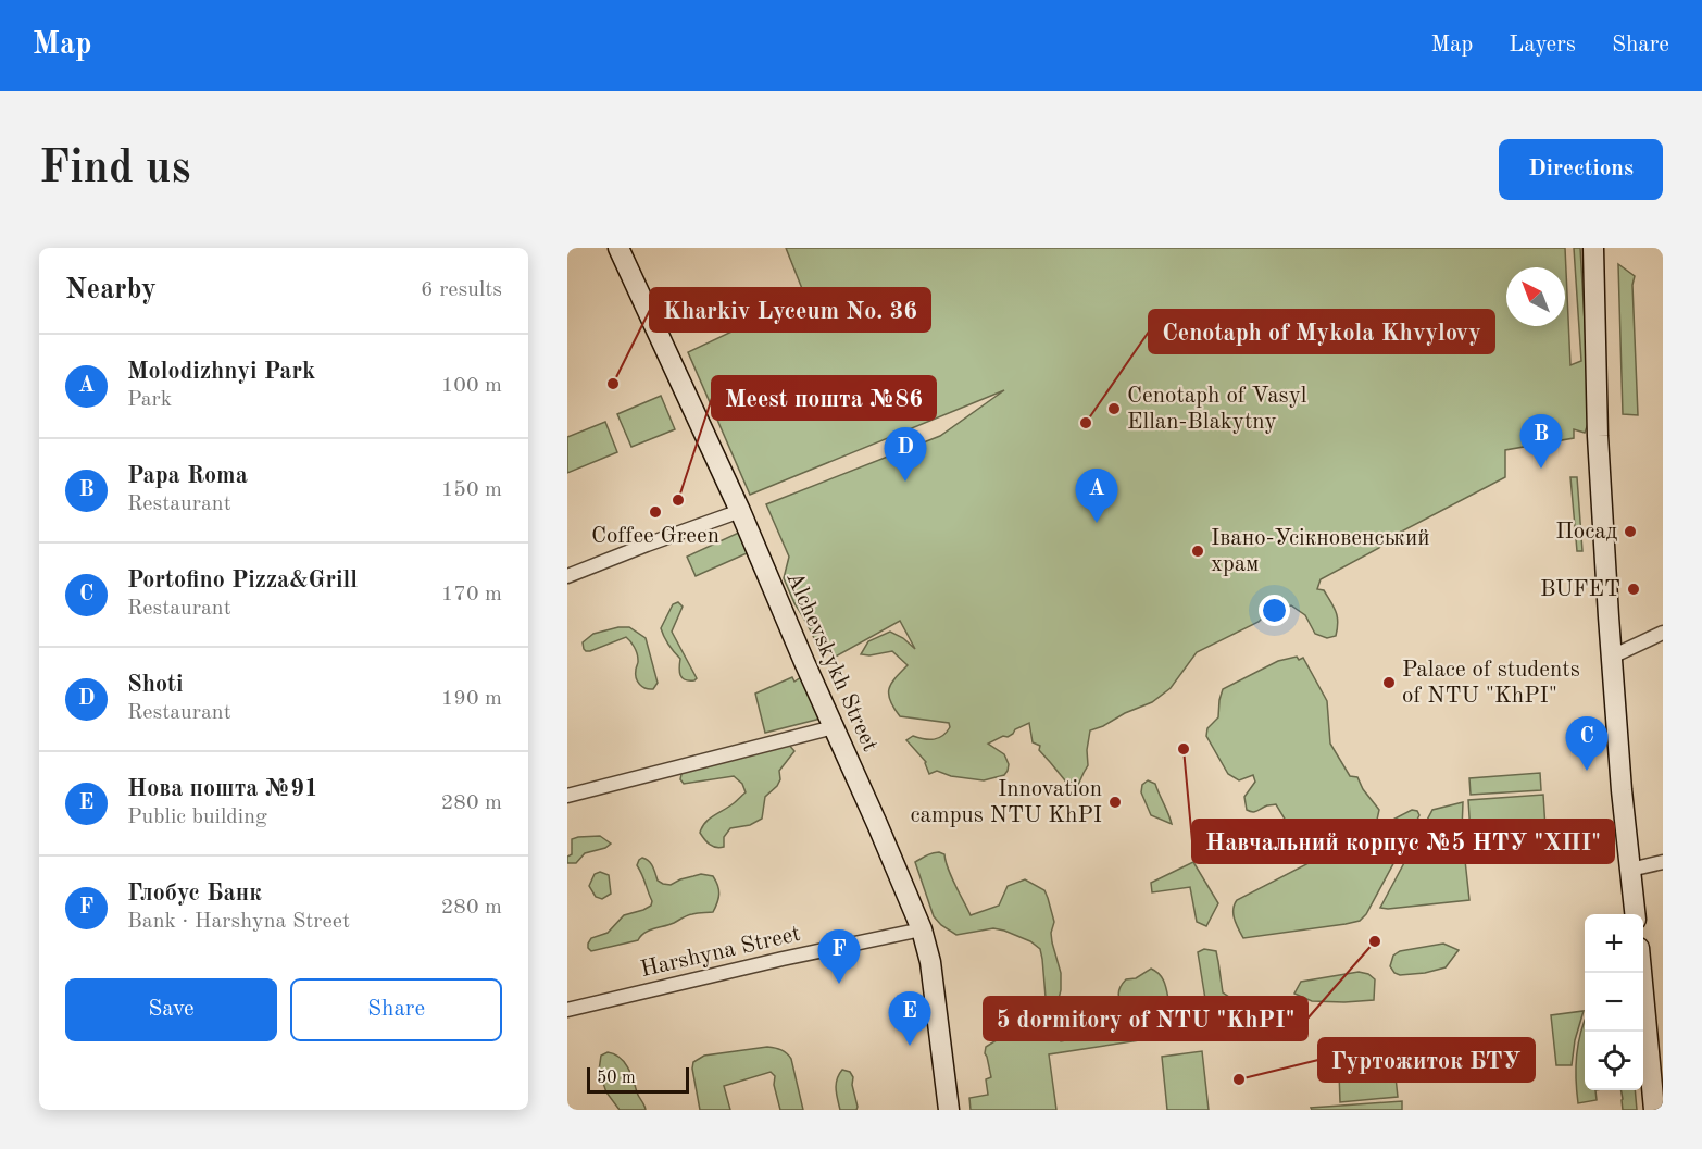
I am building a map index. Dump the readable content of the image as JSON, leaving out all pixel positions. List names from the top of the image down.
{
  "streets": {
    "street": ["Alchevskykh Street", "Harshyna Street"]
  },
  "crossings": [
    ["Alchevskykh Street", "Harshyna Street"]
  ],
  "places": [
    "Kharkiv Lyceum No. 36",
    "Cenotaph of Vasyl Ellan-Blakytny",
    "Cenotaph of Mykola Khvylovy",
    "Meest пошта №86",
    "Coffee Green",
    "Посад",
    "Івано-Усікновенський храм",
    "BUFET",
    "Palace of students of NTU \"KhPI\"",
    "Навчальний корпус №5 НТУ \"ХПІ\"",
    "Innovation campus NTU KhPI",
    "5 dormitory of NTU \"KhPI\"",
    "Гуртожиток БТУ"
  ],
  "scale_bar": "50 m",
  "north": "top left",
  "page": {
    "header": "Map",
    "nav": ["Map", "Layers", "Share"],
    "buttons": [
      "Directions",
      ["Save", "Share"]
    ],
    "title": "Find us",
    "heading": ["Nearby", "6 results"],
    "list": [
      {
        "mark": "A",
        "name": "Molodizhnyi Park",
        "note": "Park",
        "value": "100 m"
      },
      {
        "mark": "B",
        "name": "Papa Roma",
        "note": "Restaurant",
        "value": "150 m"
      },
      {
        "mark": "C",
        "name": "Portofino Pizza&Grill",
        "note": "Restaurant",
        "value": "170 m"
      },
      {
        "mark": "D",
        "name": "Shoti",
        "note": "Restaurant",
        "value": "190 m"
      },
      {
        "mark": "E",
        "name": "Нова пошта №91",
        "note": "Public building",
        "value": "280 m"
      },
      {
        "mark": "F",
        "name": "Глобус Банк",
        "note": "Bank · Harshyna Street",
        "value": "280 m"
      }
    ],
    "pins": [
      "B",
      "D",
      "A",
      "C",
      "F",
      "E"
    ],
    "map_buttons": ["+", "−"],
    "scale": "50 m"
  }
}
